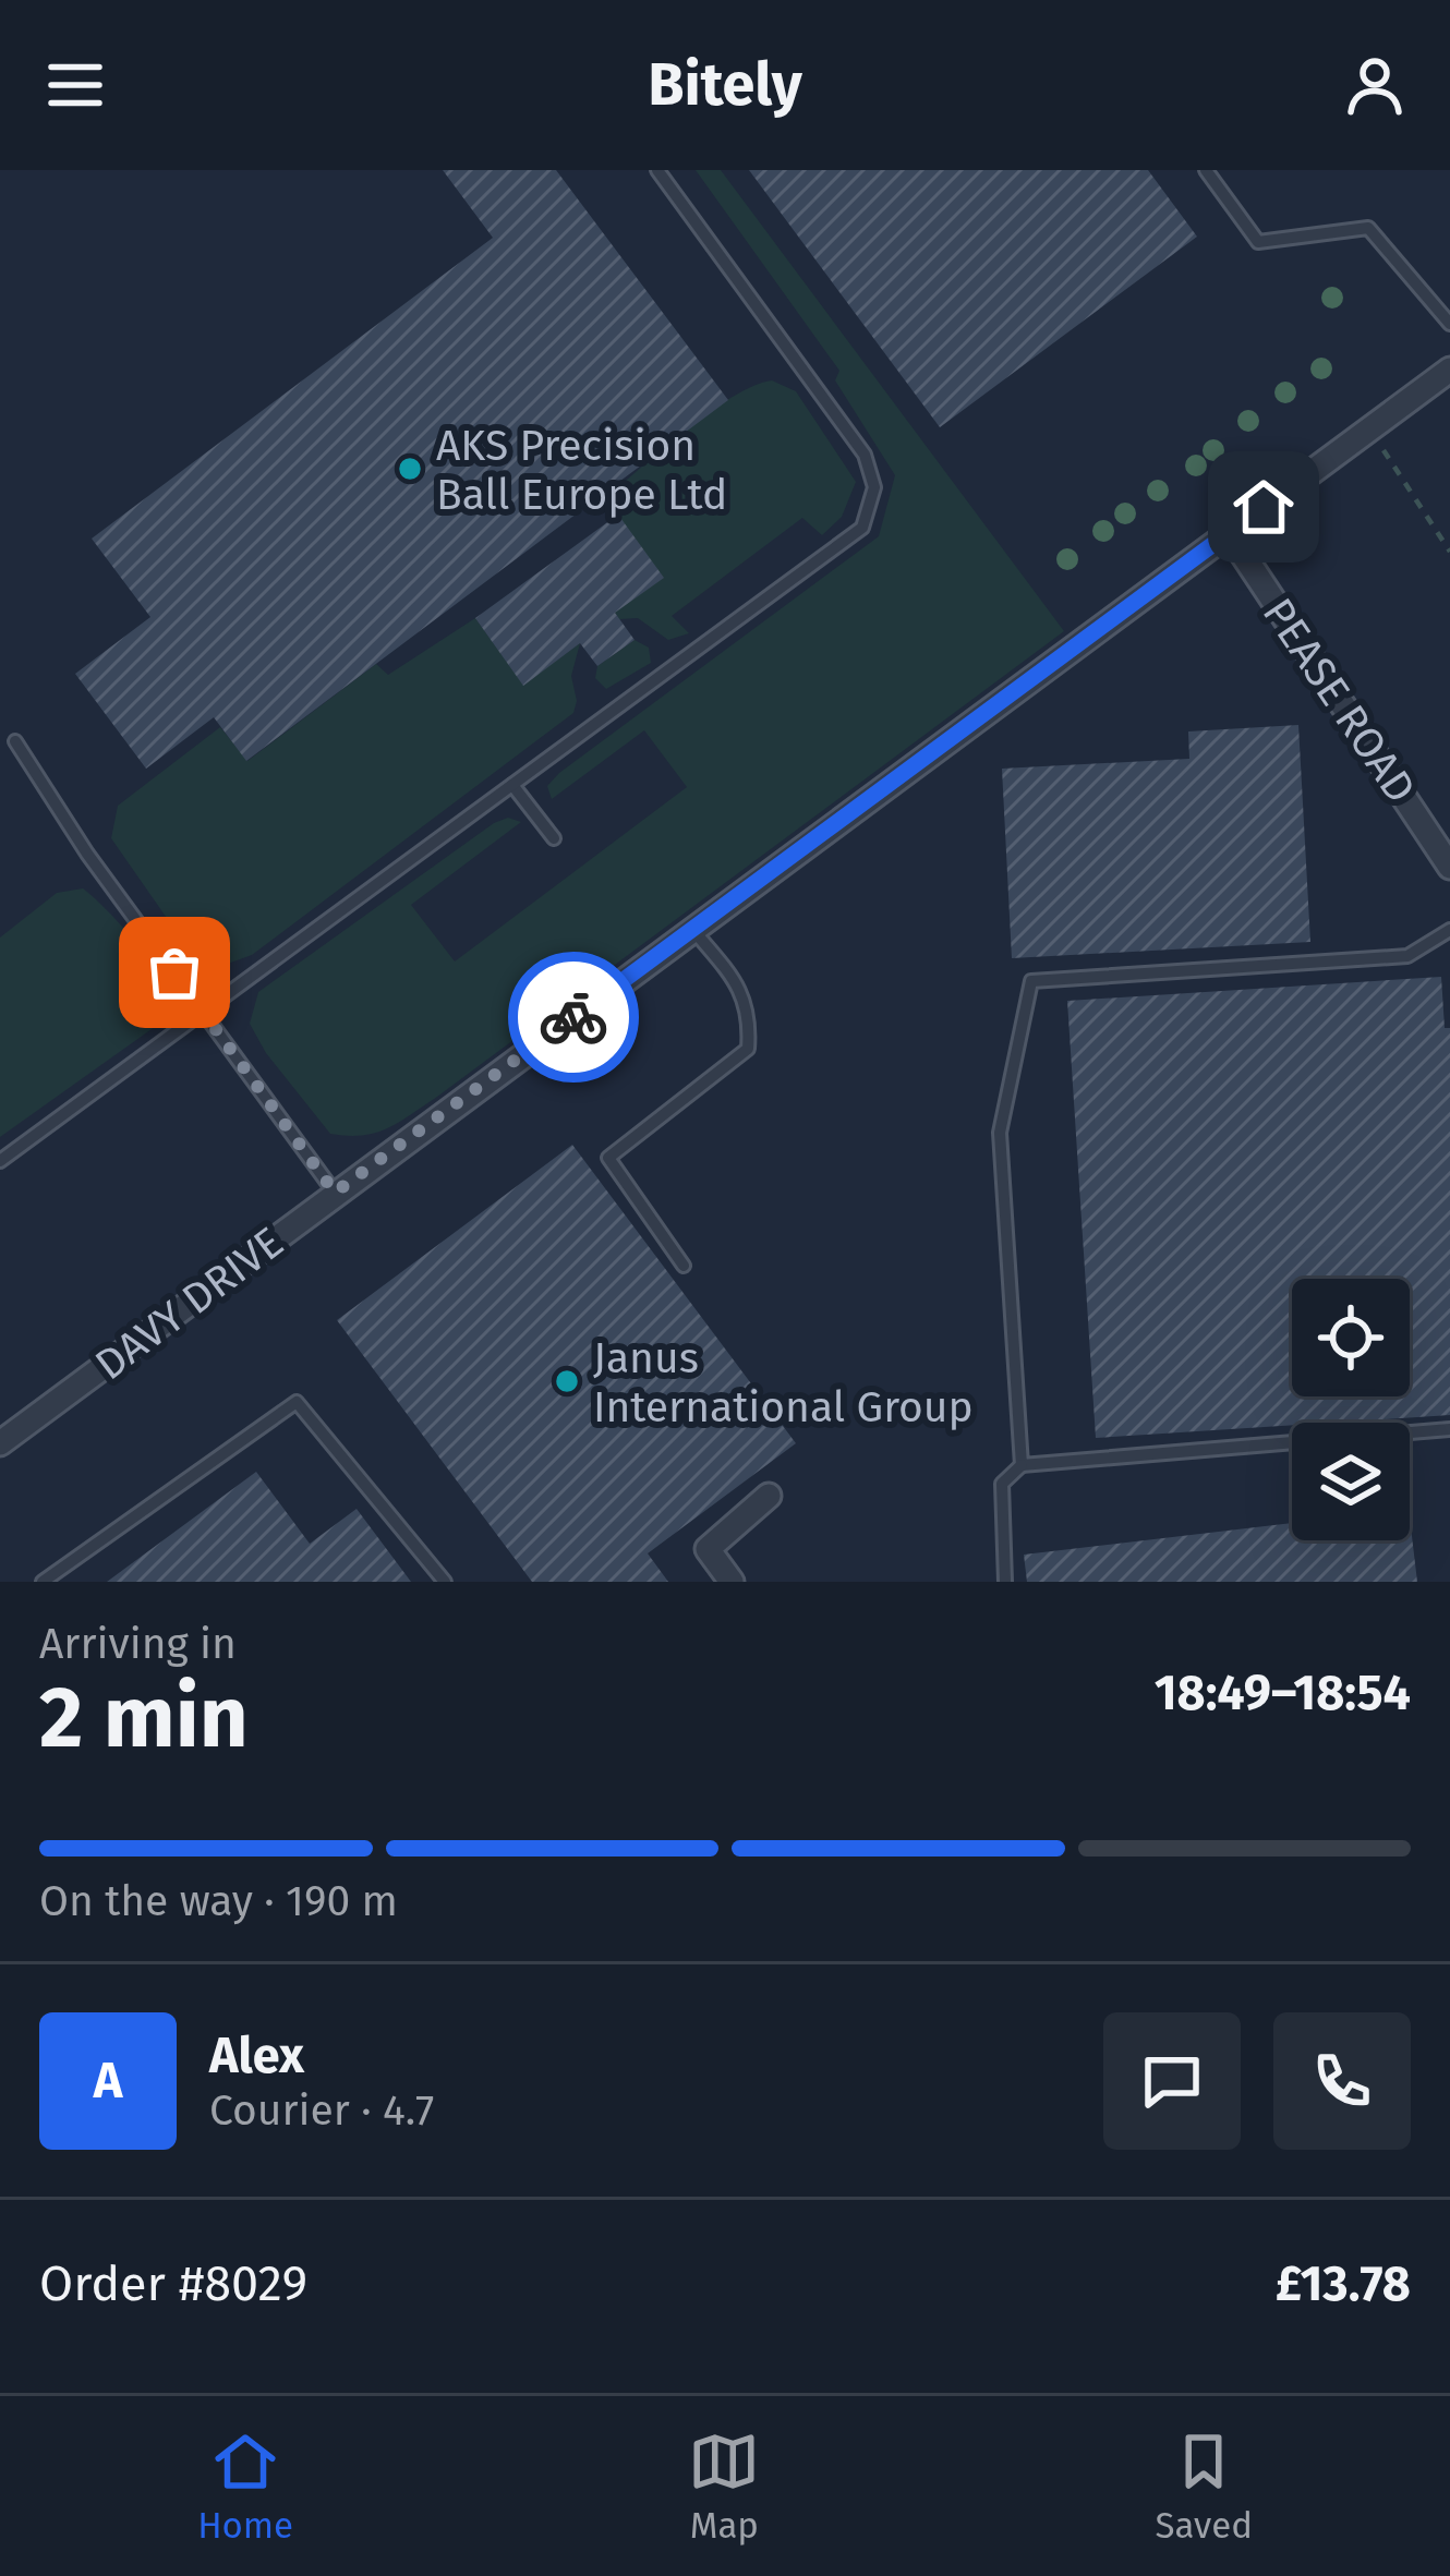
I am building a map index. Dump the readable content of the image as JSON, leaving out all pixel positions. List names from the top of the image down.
{
  "streets": {
    "street": ["PEASE ROAD", "DAVY DRIVE"]
  },
  "crossings": [
    ["PEASE ROAD", "DAVY DRIVE"]
  ],
  "places": ["AKS Precision Ball Europe Ltd", "Janus International Group"],
  "page": {
    "header": "Bitely",
    "heading": ["2 min", "Arriving in", "18:49–18:54"],
    "panel": [
      "Alex",
      "Courier · 4.7",
      "Order #8029",
      "£13.78"
    ],
    "bar": "On the way · 190 m",
    "round": "A",
    "tabs": ["Home", "Map", "Saved"]
  }
}
